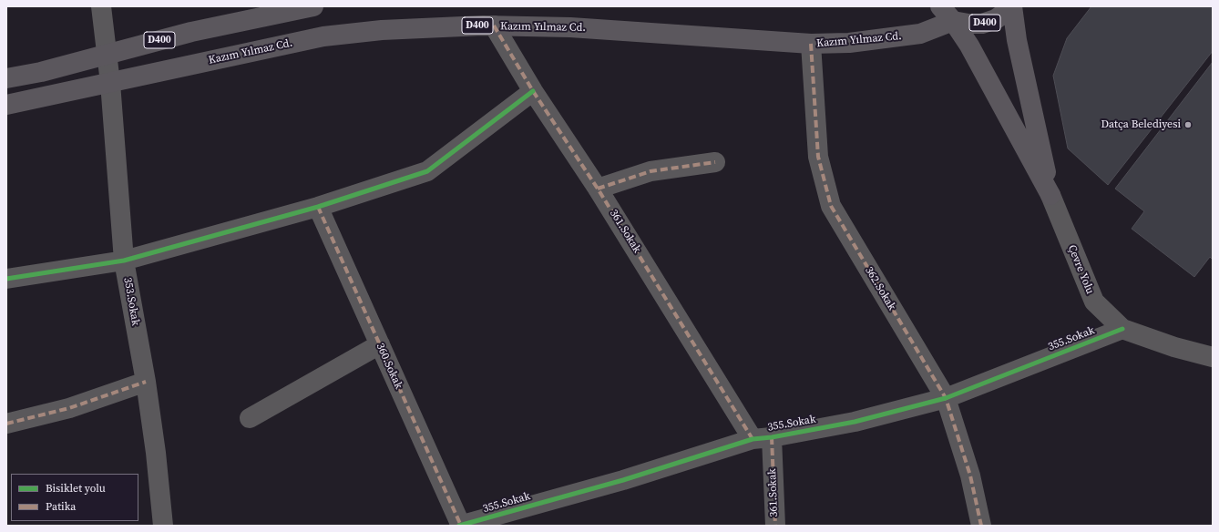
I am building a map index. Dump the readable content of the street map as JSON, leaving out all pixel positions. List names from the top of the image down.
{
  "streets": {
    "highway": ["D400", "Kazım Yılmaz Cd."],
    "street": [
      "361.Sokak",
      "Çevre Yolu",
      "362.Sokak",
      "353.Sokak",
      "355.Sokak",
      "360.Sokak"
    ]
  },
  "crossings": [
    ["D400", "Kazım Yılmaz Cd."],
    ["D400", "353.Sokak"],
    ["Kazım Yılmaz Cd.", "361.Sokak"],
    ["Kazım Yılmaz Cd.", "362.Sokak"],
    ["Kazım Yılmaz Cd.", "353.Sokak"],
    ["361.Sokak", "355.Sokak"],
    ["Çevre Yolu", "355.Sokak"],
    ["362.Sokak", "355.Sokak"],
    ["355.Sokak", "360.Sokak"]
  ],
  "places": ["Datça Belediyesi"],
  "legend": ["Bisiklet yolu", "Patika"]
}
